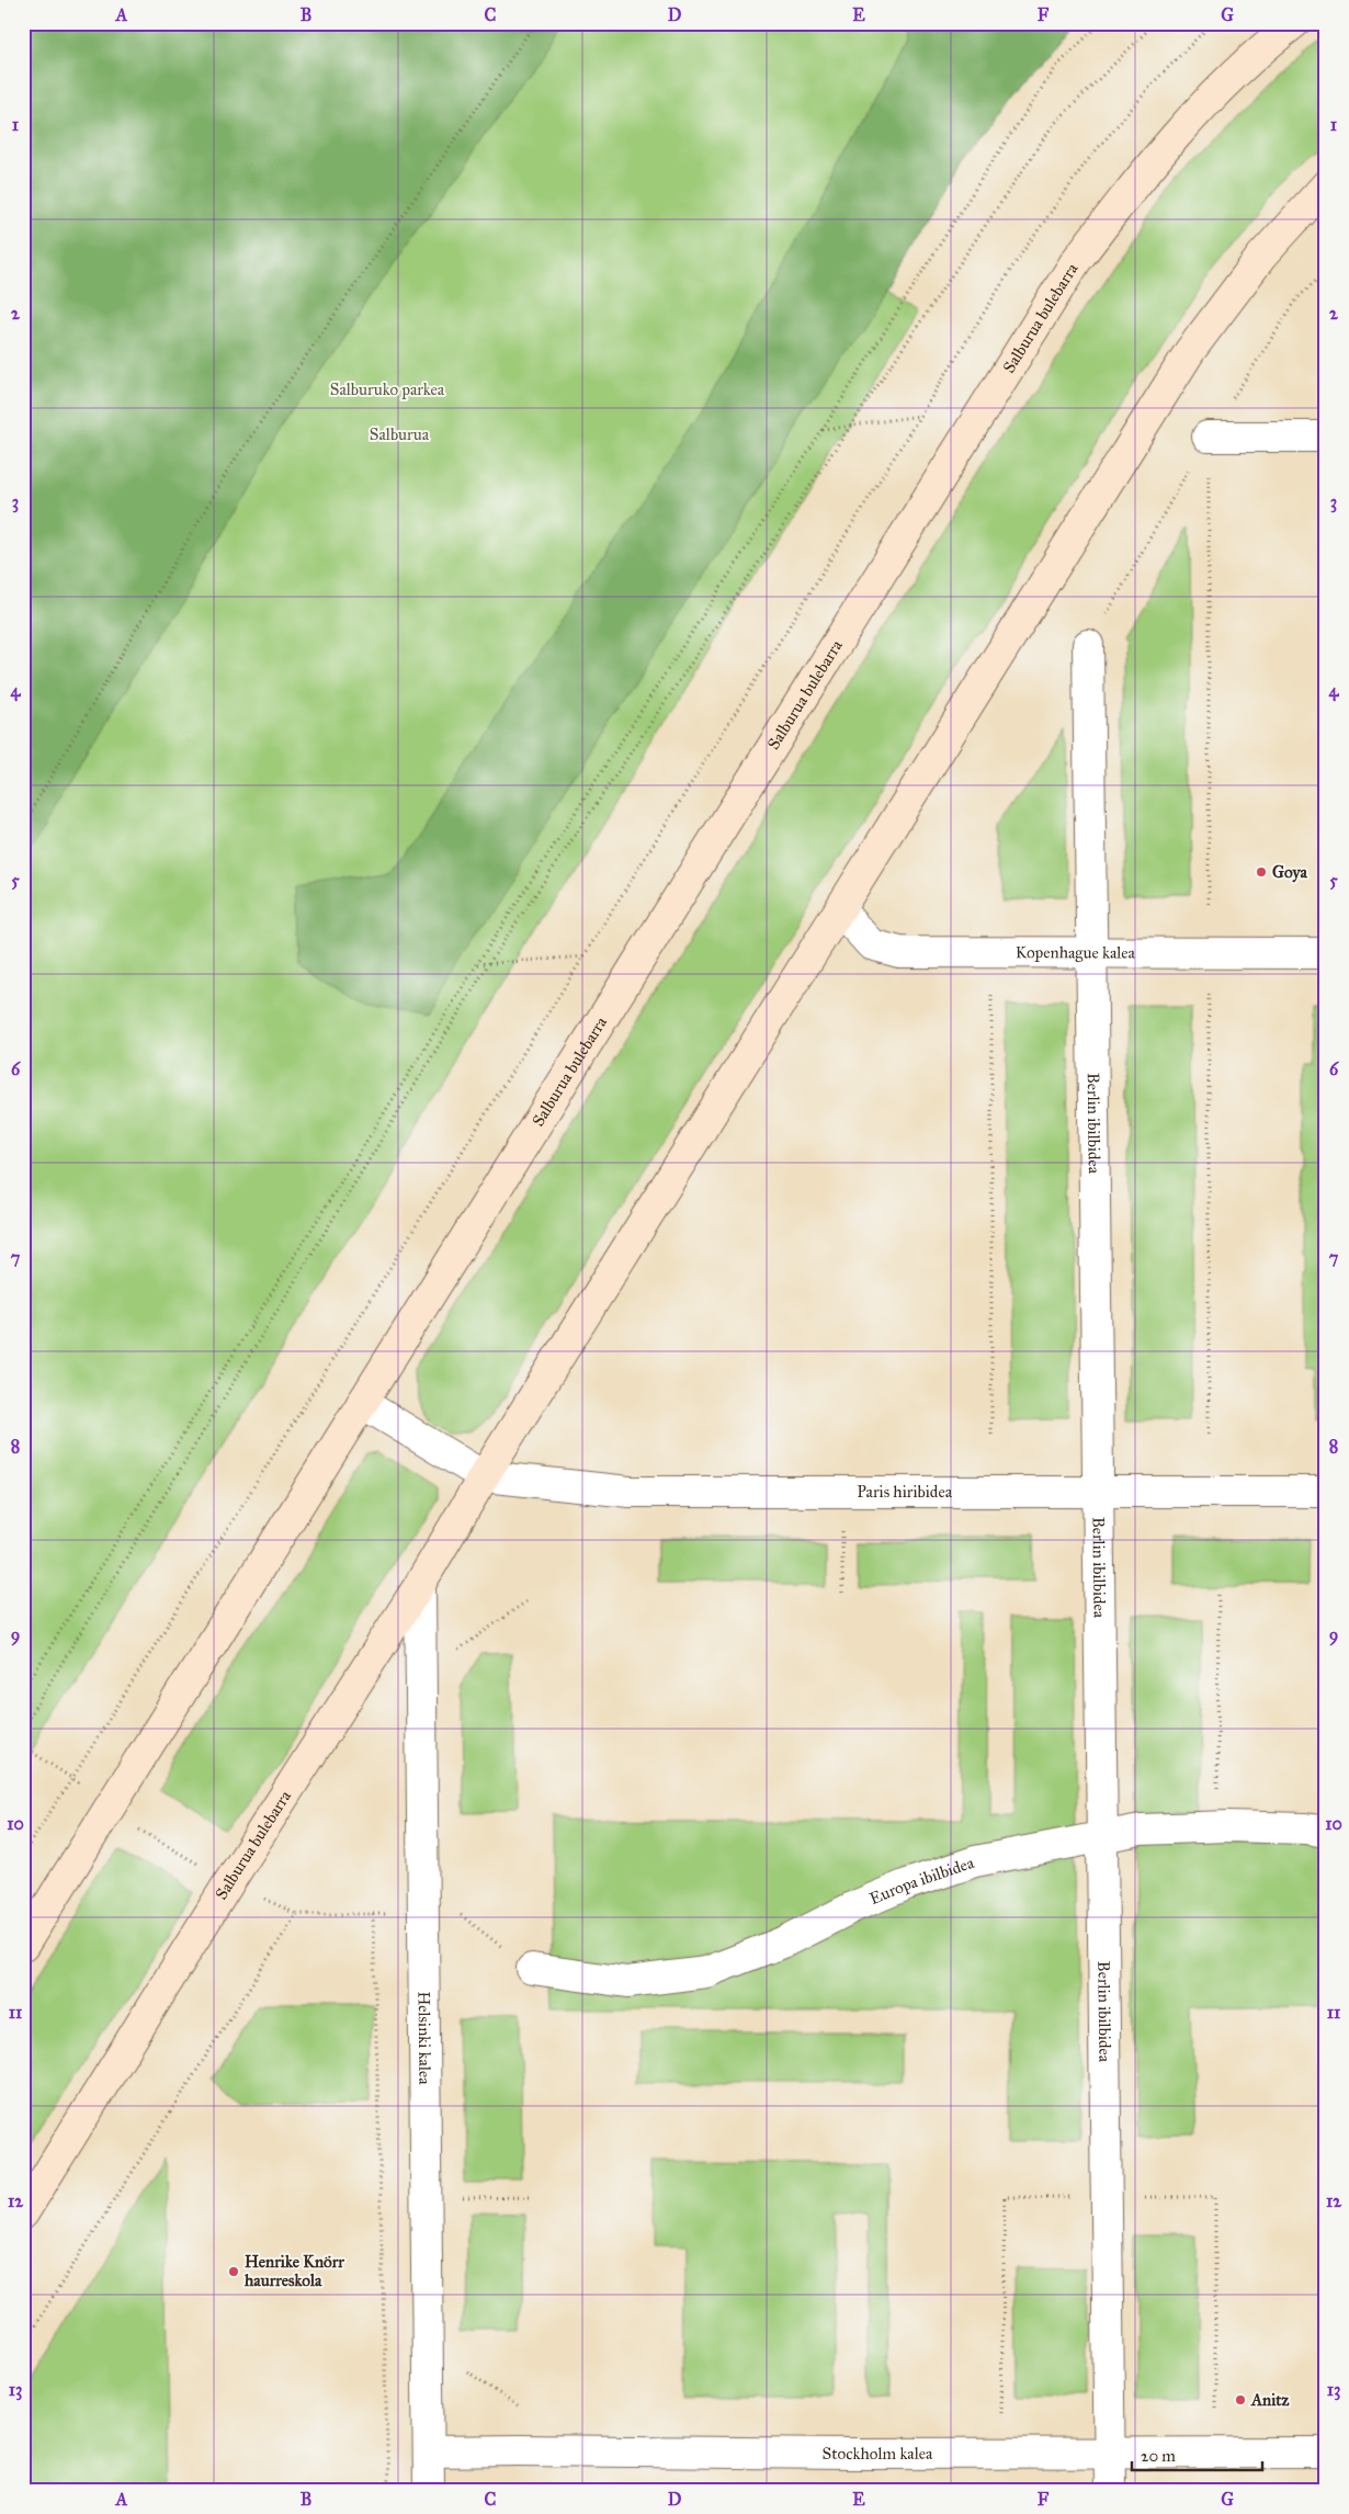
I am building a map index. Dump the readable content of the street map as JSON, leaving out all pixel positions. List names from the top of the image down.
{
  "streets": {
    "main road": ["Salburua bulebarra"],
    "street": [
      "Kopenhague kalea",
      "Berlin ibilbidea",
      "Paris hiribidea",
      "Europa ibilbidea",
      "Helsinki kalea",
      "Stockholm kalea"
    ]
  },
  "crossings": [
    ["Salburua bulebarra", "Kopenhague kalea"],
    ["Salburua bulebarra", "Paris hiribidea"],
    ["Salburua bulebarra", "Helsinki kalea"],
    ["Kopenhague kalea", "Berlin ibilbidea"],
    ["Berlin ibilbidea", "Paris hiribidea"],
    ["Berlin ibilbidea", "Europa ibilbidea"],
    ["Berlin ibilbidea", "Stockholm kalea"],
    ["Helsinki kalea", "Stockholm kalea"]
  ],
  "parks": ["Salburuko parkea", "Salburua"],
  "places": ["Goya", "Henrike Knörr haurreskola", "Anitz"],
  "scale_bar": "20 m",
  "grid": {
    "columns": [
      "A",
      "B",
      "C",
      "D",
      "E",
      "F",
      "G"
    ],
    "rows": [
      "1",
      "2",
      "3",
      "4",
      "5",
      "6",
      "7",
      "8",
      "9",
      "10",
      "11",
      "12",
      "13"
    ]
  }
}
